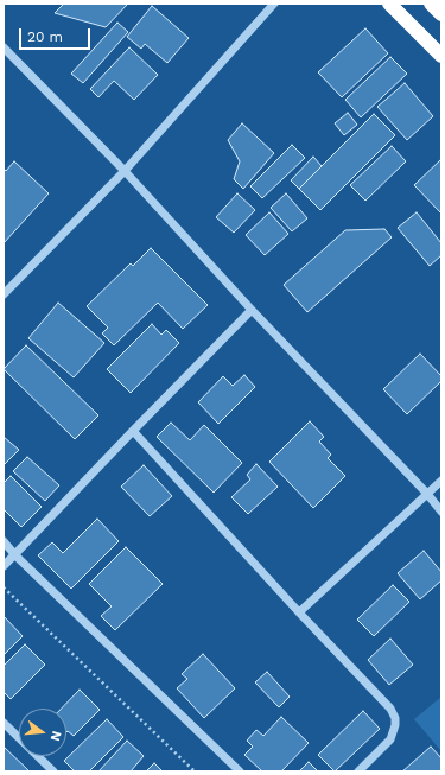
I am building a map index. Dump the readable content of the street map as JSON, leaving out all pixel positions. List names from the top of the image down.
{
  "scale_bar": "20 m",
  "north": "right"
}
